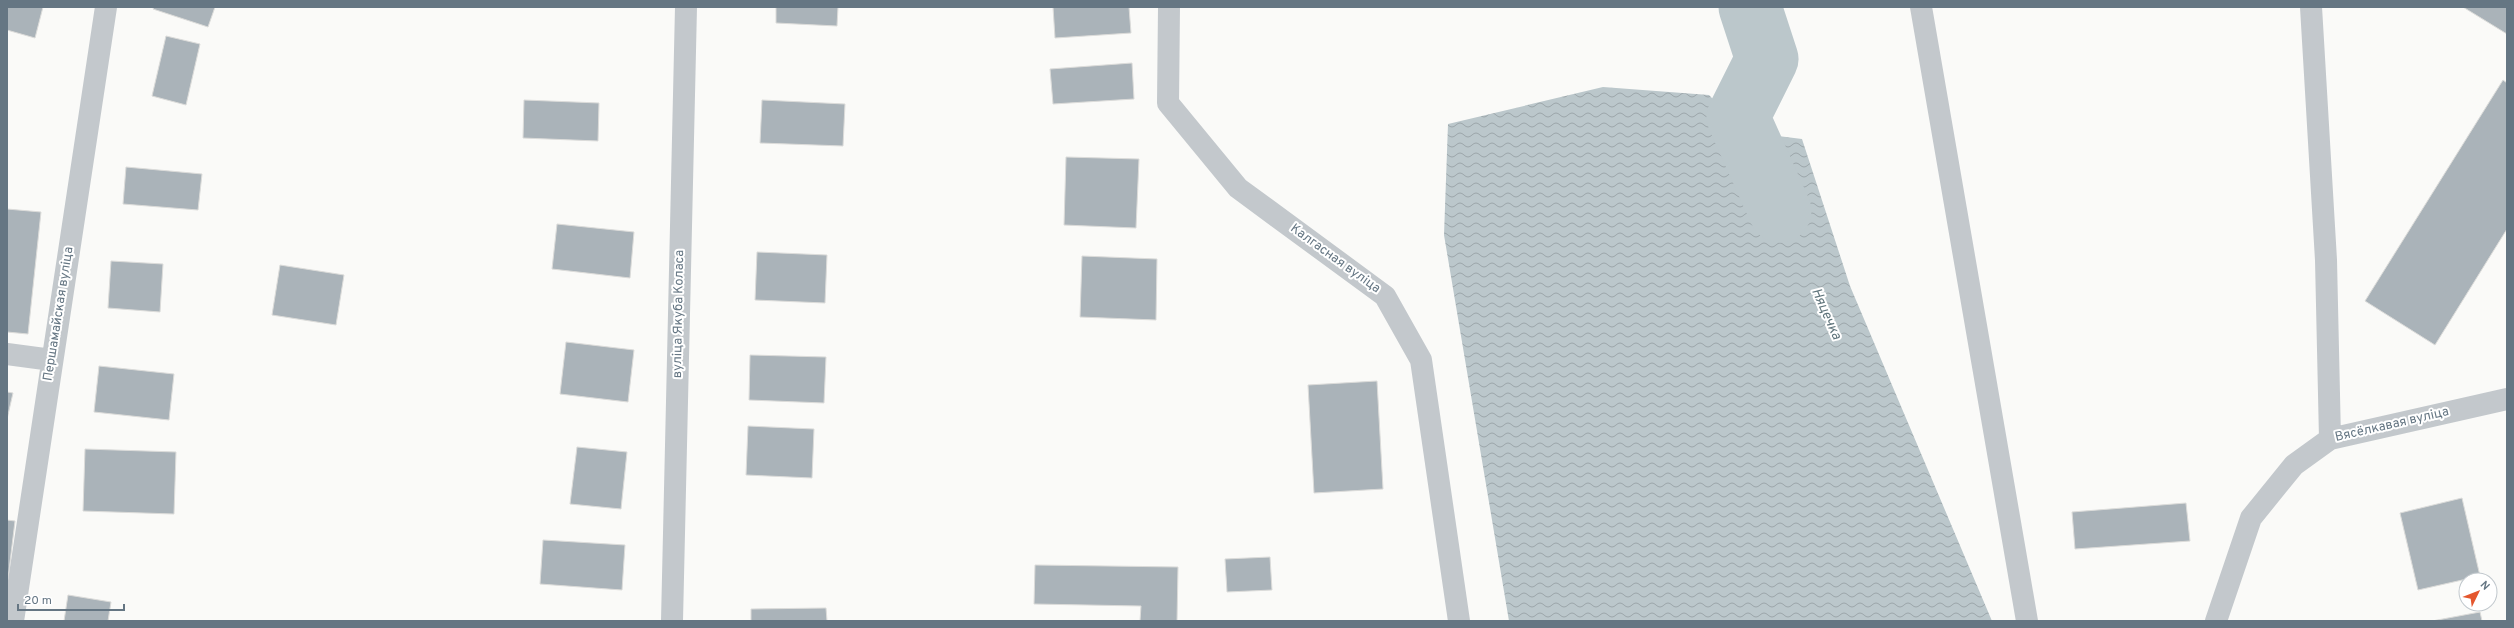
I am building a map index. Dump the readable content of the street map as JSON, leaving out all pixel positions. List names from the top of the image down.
{
  "streets": {
    "street": [
      "Калгасная вуліца",
      "Першамайская вуліца",
      "вуліца Якуба Коласа",
      "Вясёлкавая вуліца"
    ]
  },
  "water": ["Няцечка"],
  "scale_bar": "20 m",
  "north": "top right"
}
